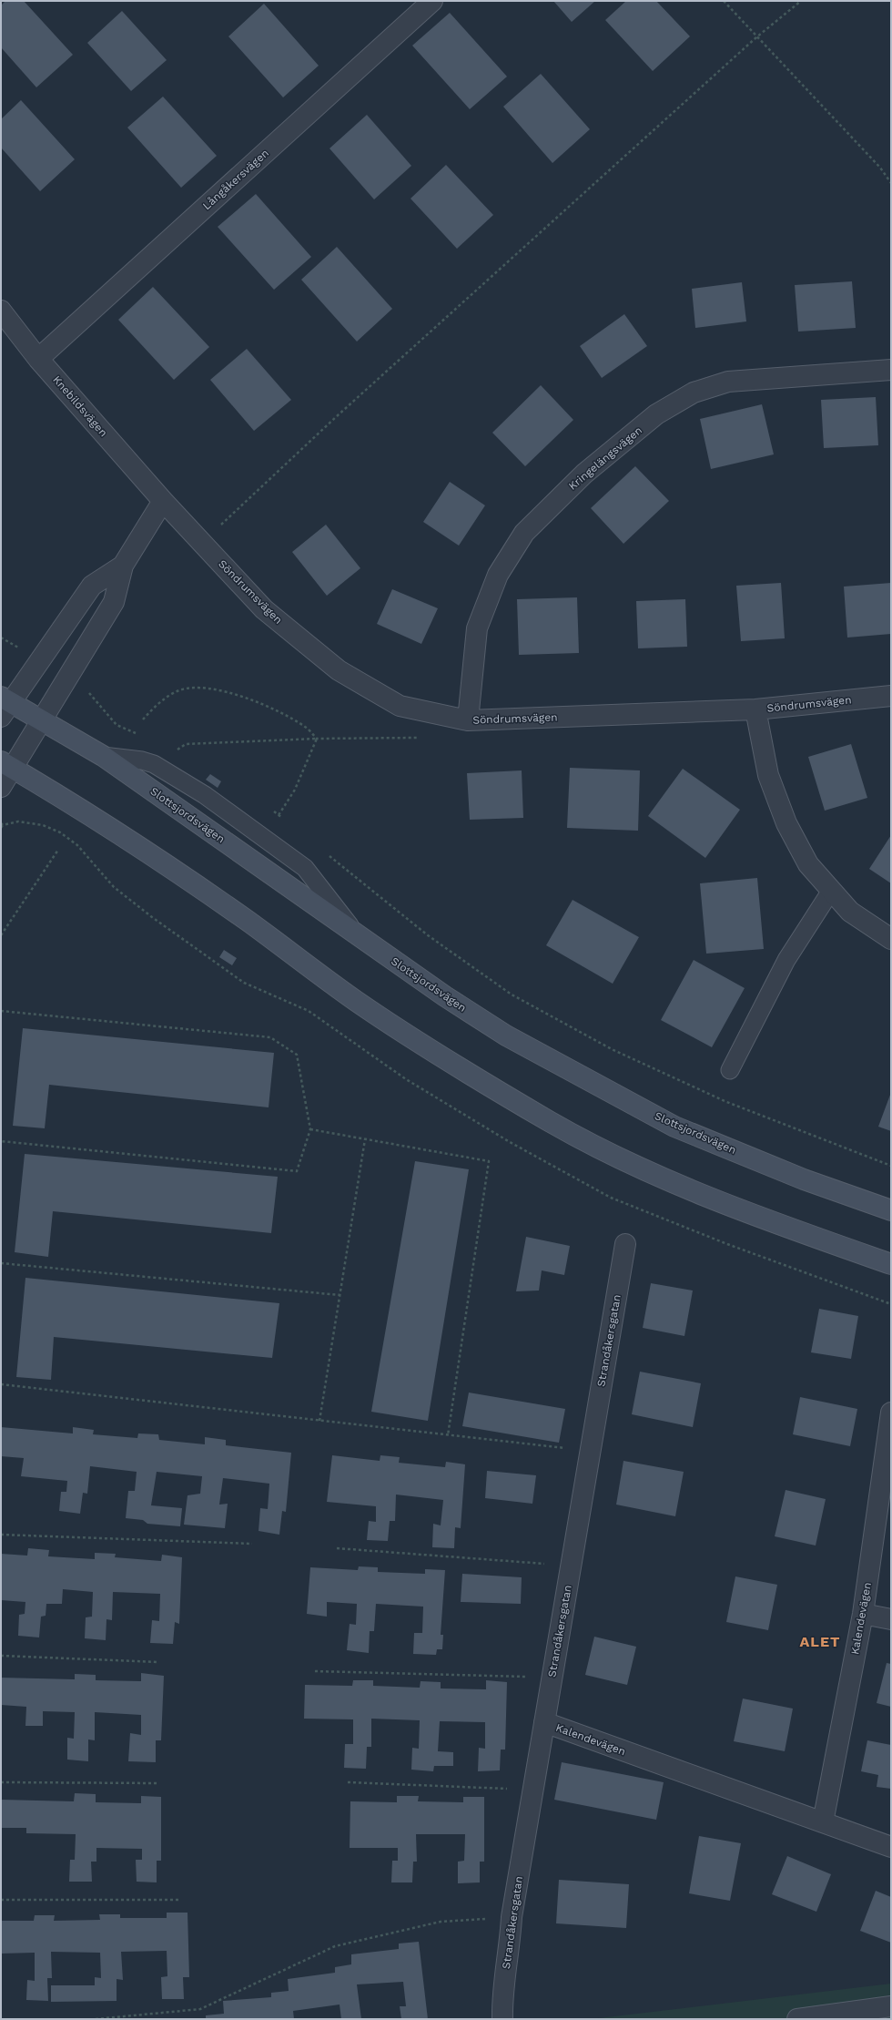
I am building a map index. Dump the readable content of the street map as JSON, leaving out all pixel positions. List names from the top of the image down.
{
  "streets": {
    "main road": ["Slottsjordsvägen"],
    "street": [
      "Långåkersvägen",
      "Knebildsvägen",
      "Kringelängsvägen",
      "Söndrumsvägen",
      "Strandåkersgatan",
      "Kalendevägen"
    ]
  },
  "crossings": [
    ["Långåkersvägen", "Knebildsvägen"],
    ["Knebildsvägen", "Söndrumsvägen"],
    ["Kringelängsvägen", "Söndrumsvägen"],
    ["Strandåkersgatan", "Kalendevägen"]
  ],
  "districts": ["ALET"]
}
